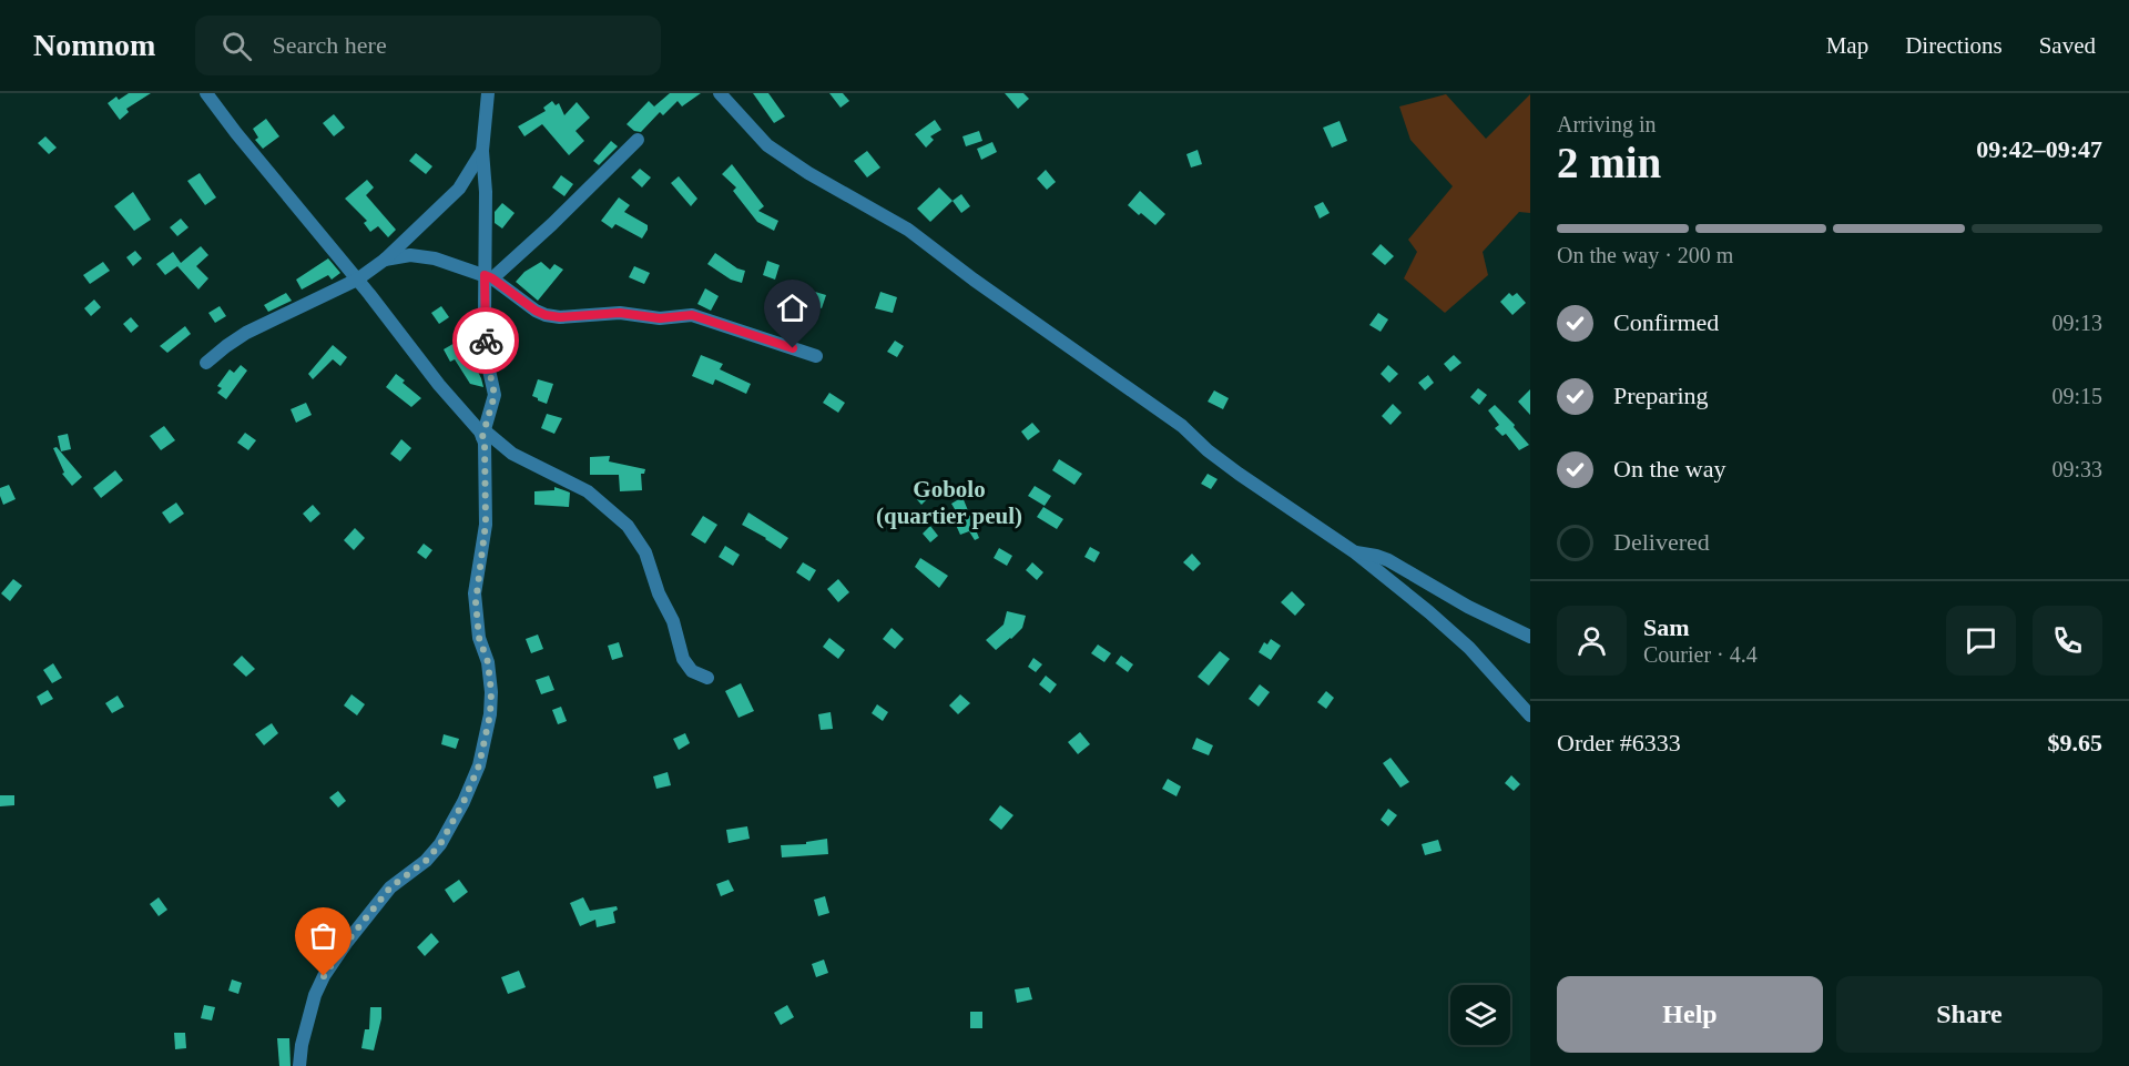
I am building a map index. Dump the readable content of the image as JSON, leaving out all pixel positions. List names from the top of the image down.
{
  "districts": ["Gobolo (quartier peul)"],
  "page": {
    "header": "Nomnom",
    "search": "Search here",
    "nav": ["Map", "Directions", "Saved"],
    "heading": ["2 min", "Arriving in", "09:42–09:47"],
    "panel": [
      "Sam",
      "Courier · 4.4",
      "Order #6333",
      "$9.65"
    ],
    "bar": "On the way · 200 m",
    "list": [
      ["Confirmed", "09:13"],
      ["Preparing", "09:15"],
      ["On the way", "09:33"],
      "Delivered"
    ],
    "buttons": ["Help", "Share"]
  }
}
